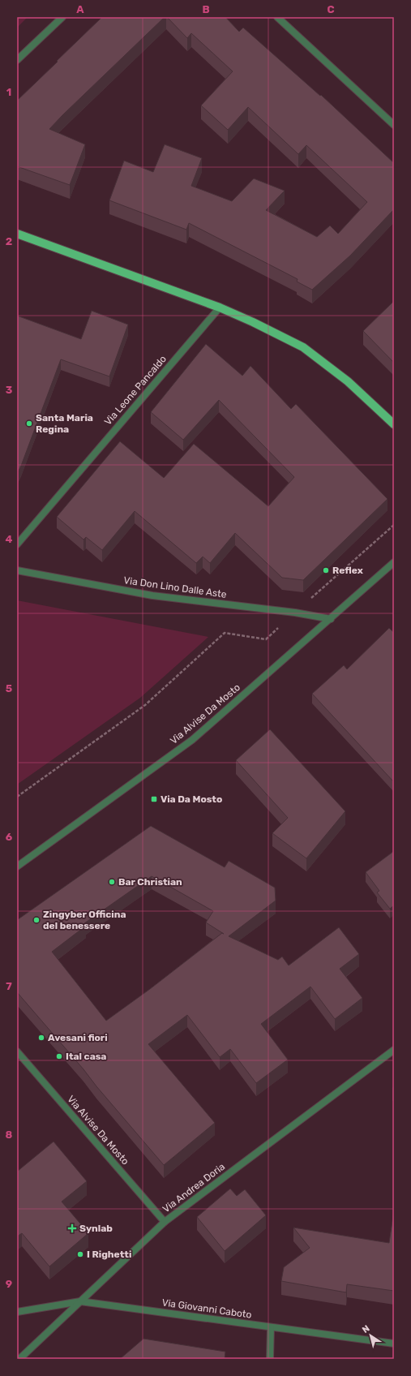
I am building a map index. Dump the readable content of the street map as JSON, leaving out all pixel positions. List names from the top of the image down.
{
  "streets": {
    "street": [
      "Via Leone Pancaldo",
      "Via Don Lino Dalle Aste",
      "Via Alvise Da Mosto",
      "Via Andrea Doria",
      "Via Giovanni Caboto"
    ]
  },
  "crossings": [
    ["Via Don Lino Dalle Aste", "Via Alvise Da Mosto"],
    ["Via Alvise Da Mosto", "Via Andrea Doria"],
    ["Via Andrea Doria", "Via Giovanni Caboto"]
  ],
  "places": {
    "other": [
      "Santa Maria Regina",
      "Reflex",
      "Bar Christian",
      "Zingyber Officina del benessere",
      "Avesani fiori",
      "Ital casa",
      "I Righetti"
    ],
    "transit": ["Via Da Mosto"],
    "health": ["Synlab"]
  },
  "north": "top left",
  "grid": {
    "columns": ["A", "B", "C"],
    "rows": [
      "1",
      "2",
      "3",
      "4",
      "5",
      "6",
      "7",
      "8",
      "9"
    ]
  }
}
